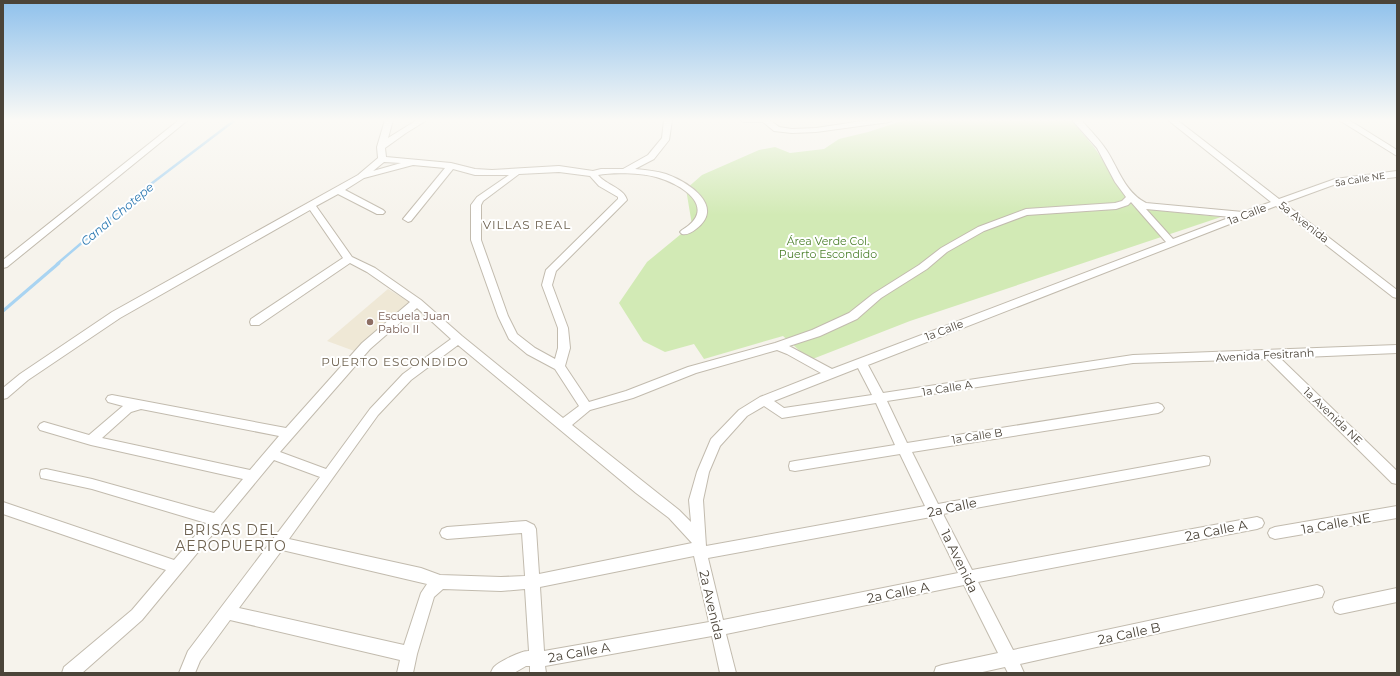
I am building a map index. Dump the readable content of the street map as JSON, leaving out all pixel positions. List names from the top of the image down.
{
  "streets": {
    "street": [
      "5a Calle NE",
      "1a Calle",
      "5a Avenida",
      "Avenida Fesitranh",
      "1a Calle A",
      "1a Avenida NE",
      "1a Calle B",
      "2a Calle",
      "1a Calle NE",
      "2a Calle A",
      "1a Avenida",
      "2a Avenida",
      "2a Calle B"
    ]
  },
  "crossings": [
    ["5a Calle NE", "1a Calle"],
    ["5a Calle NE", "5a Avenida"],
    ["1a Calle", "5a Avenida"],
    ["1a Calle", "1a Calle A"],
    ["1a Calle", "2a Calle"],
    ["1a Calle", "1a Avenida"],
    ["1a Calle", "2a Avenida"],
    ["Avenida Fesitranh", "1a Calle A"],
    ["Avenida Fesitranh", "1a Avenida NE"],
    ["1a Calle A", "1a Avenida"],
    ["1a Calle B", "1a Avenida"],
    ["2a Calle", "1a Avenida"],
    ["2a Calle", "2a Avenida"],
    ["2a Calle A", "1a Avenida"],
    ["2a Calle A", "2a Avenida"],
    ["1a Avenida", "2a Calle B"]
  ],
  "districts": ["VILLAS REAL", "PUERTO ESCONDIDO", "BRISAS DEL AEROPUERTO"],
  "water": ["Canal Chotepe"],
  "parks": ["Área Verde Col. Puerto Escondido"],
  "places": ["Escuela Juan Pablo II"]
}
